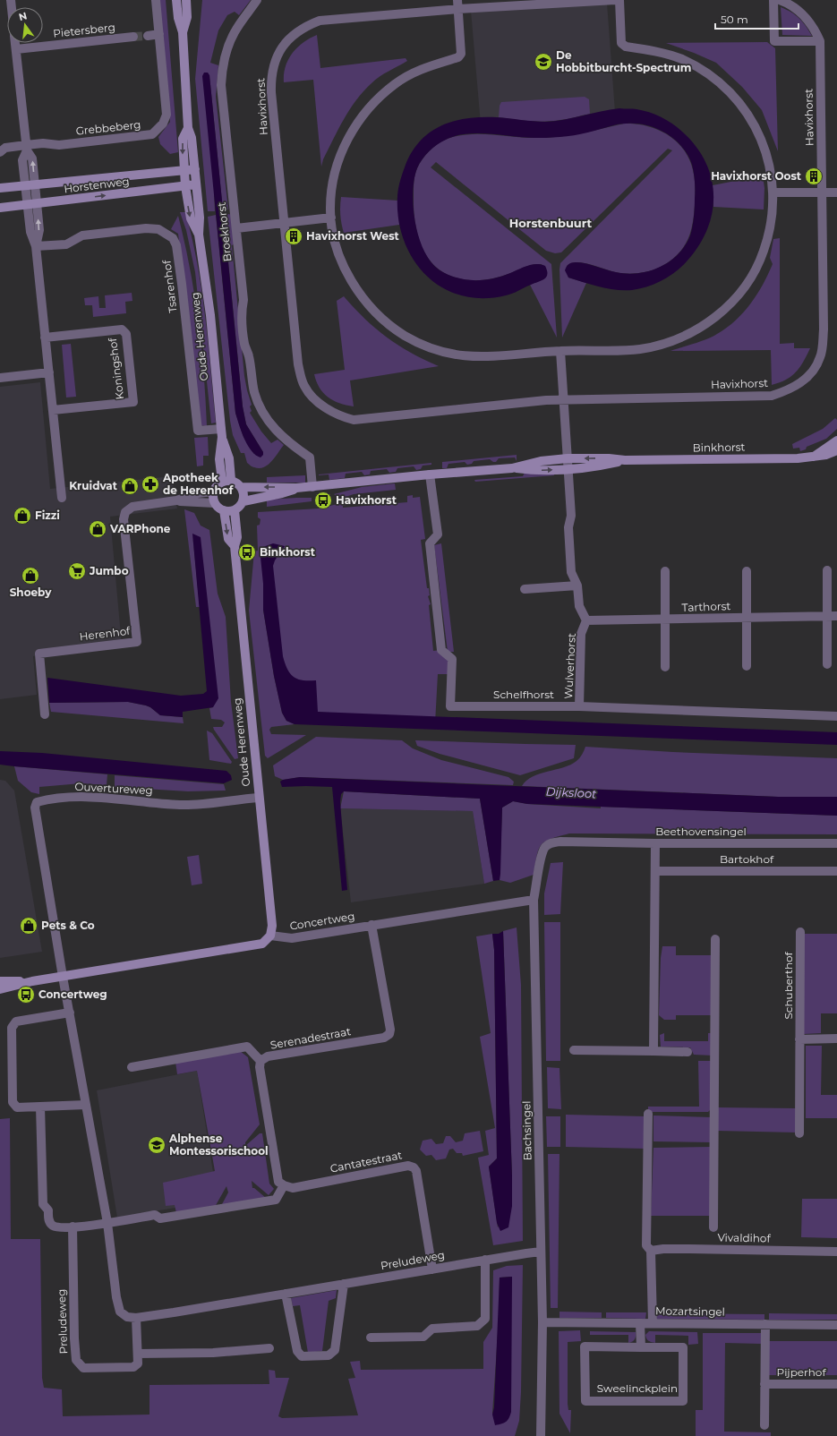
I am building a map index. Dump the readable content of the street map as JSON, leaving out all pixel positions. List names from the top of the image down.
{
  "streets": {
    "street": [
      "Pietersberg",
      "Havixhorst",
      "Grebbeberg",
      "Horstenweg",
      "Broekhorst",
      "Tsarenhof",
      "Oude Herenweg",
      "Koningshof",
      "Binkhorst",
      "Tarthorst",
      "Herenhof",
      "Wulverhorst",
      "Schelfhorst",
      "Ouvertureweg",
      "Beethovensingel",
      "Bartokhof",
      "Concertweg",
      "Schuberthof",
      "Serenadestraat",
      "Bachsingel",
      "Cantatestraat",
      "Vivaldihof",
      "Preludeweg",
      "Mozartsingel",
      "Pijperhof",
      "Sweelinckplein"
    ]
  },
  "crossings": [
    ["Horstenweg", "Oude Herenweg"],
    ["Broekhorst", "Binkhorst"],
    ["Tsarenhof", "Oude Herenweg"],
    ["Oude Herenweg", "Binkhorst"],
    ["Oude Herenweg", "Herenhof"],
    ["Oude Herenweg", "Ouvertureweg"],
    ["Oude Herenweg", "Concertweg"],
    ["Binkhorst", "Herenhof"],
    ["Binkhorst", "Wulverhorst"],
    ["Binkhorst", "Schelfhorst"],
    ["Tarthorst", "Wulverhorst"],
    ["Wulverhorst", "Schelfhorst"],
    ["Ouvertureweg", "Preludeweg"],
    ["Beethovensingel", "Bachsingel"],
    ["Concertweg", "Serenadestraat"],
    ["Concertweg", "Bachsingel"],
    ["Bachsingel", "Preludeweg"],
    ["Bachsingel", "Mozartsingel"],
    ["Cantatestraat", "Preludeweg"],
    ["Mozartsingel", "Pijperhof"]
  ],
  "districts": ["Horstenbuurt"],
  "water": ["Dijksloot"],
  "places": {
    "school or university": ["De Hobbitburcht-Spectrum", "Alphense Montessorischool"],
    "building": ["Havixhorst Oost", "Havixhorst West"],
    "pharmacy": ["Apotheek de Herenhof"],
    "shop": [
      "Kruidvat",
      "Fizzi",
      "VARPhone",
      "Shoeby",
      "Pets & Co"
    ],
    "bus stop": ["Havixhorst", "Binkhorst", "Concertweg"],
    "supermarket": ["Jumbo"]
  },
  "scale_bar": "50 m",
  "north": "top"
}
